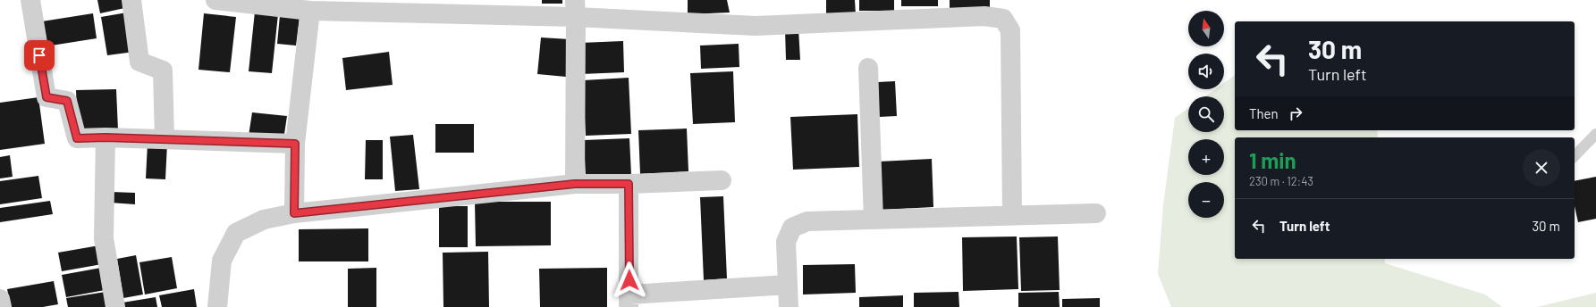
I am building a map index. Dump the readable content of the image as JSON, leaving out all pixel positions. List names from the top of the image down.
{
  "north": "top",
  "page": {
    "map_buttons": ["+", "−"],
    "turn": ["30 m", "Turn left"],
    "then": "Then",
    "heading": ["1 min", "230 m · 12:43"],
    "list": [
      {
        "name": "Turn left",
        "value": "30 m"
      }
    ]
  }
}
